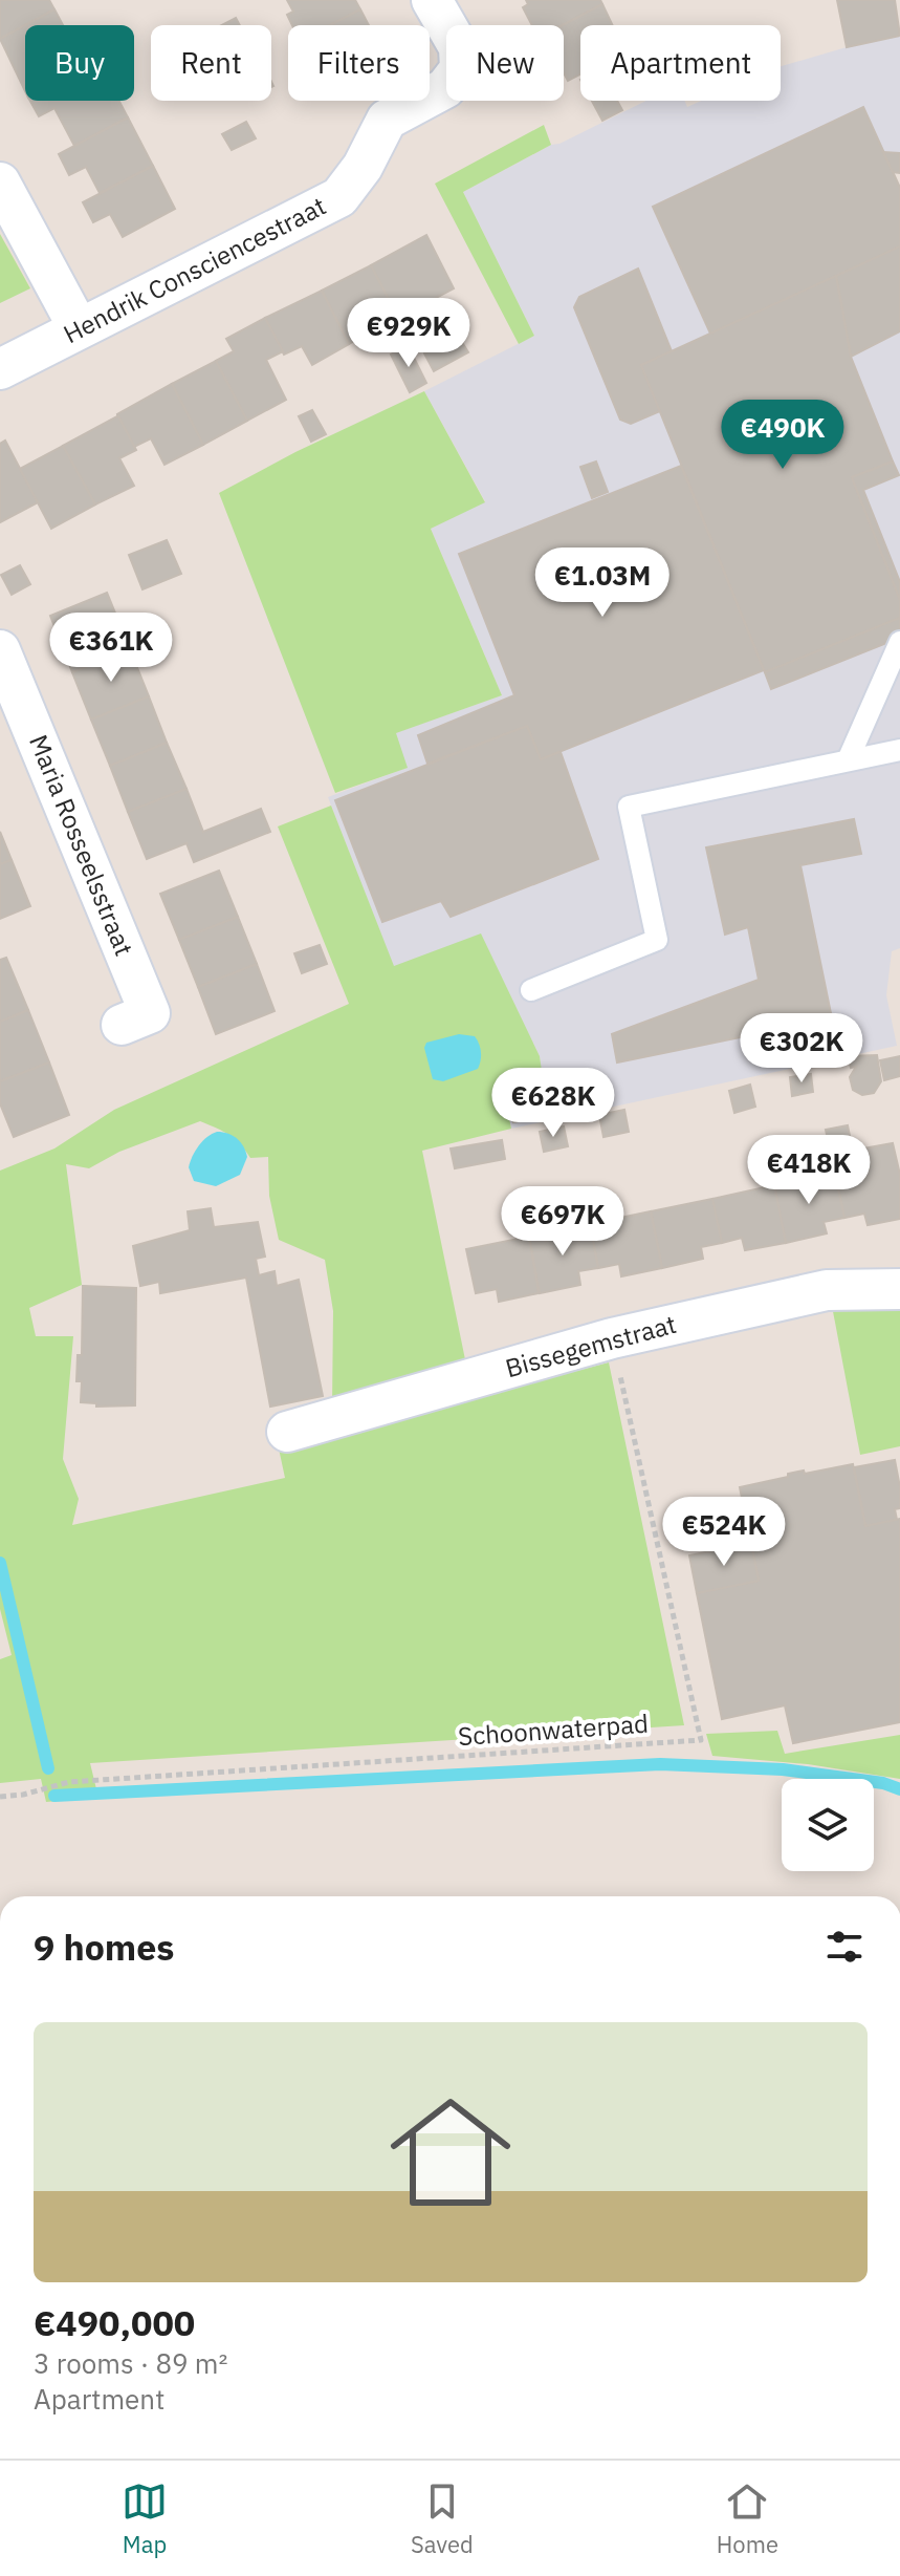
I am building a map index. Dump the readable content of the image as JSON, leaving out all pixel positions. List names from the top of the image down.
{
  "streets": {
    "street": ["Hendrik Consciencestraat", "Maria Rosseelsstraat", "Bissegemstraat"],
    "path": ["Schoonwaterpad"]
  },
  "crossings": [
    ["Bissegemstraat", "Schoonwaterpad"]
  ],
  "page": {
    "chip": [
      "Buy",
      "Rent",
      "Filters",
      "New",
      "Apartment"
    ],
    "price": [
      "€929K",
      "€490K",
      "€1.03M",
      "€361K",
      "€302K",
      "€628K",
      "€418K",
      "€697K",
      "€524K"
    ],
    "heading": "9 homes",
    "list": [
      {
        "name": "€490,000",
        "note": "3 rooms · 89 m² · Apartment"
      }
    ],
    "tabs": ["Map", "Saved", "Home"]
  }
}
